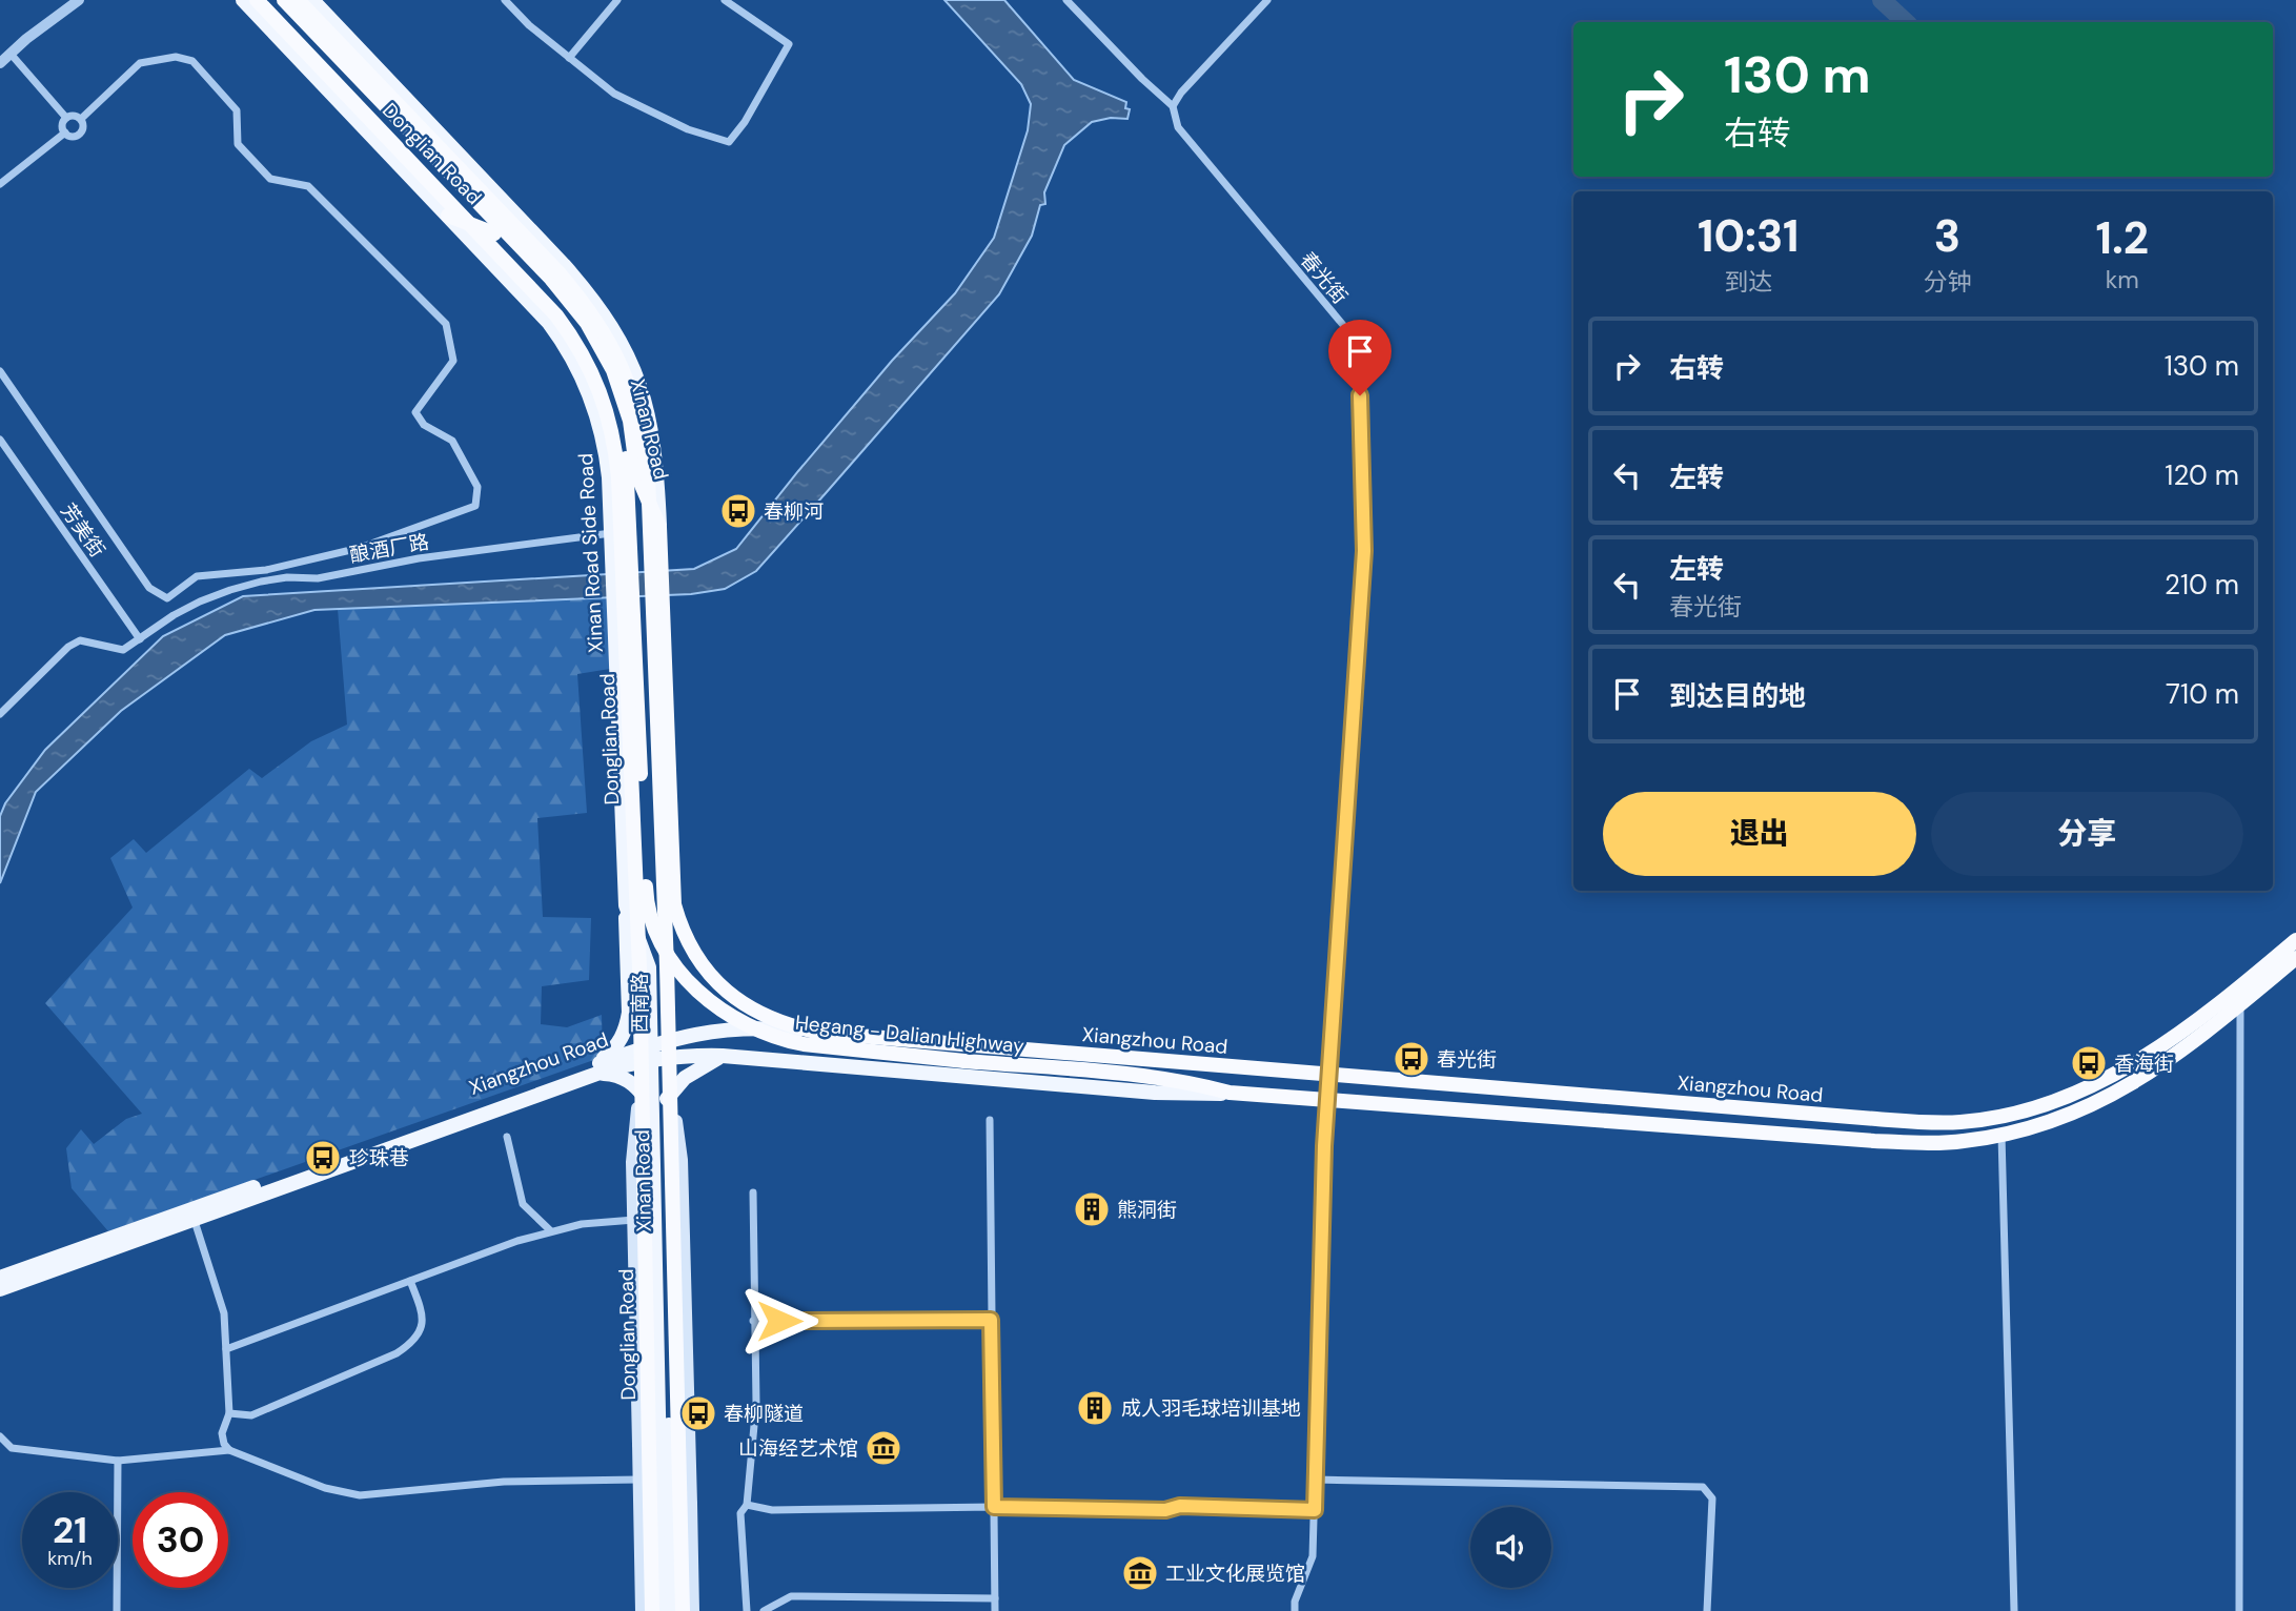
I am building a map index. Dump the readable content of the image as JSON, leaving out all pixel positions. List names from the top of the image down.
{
  "streets": {
    "highway": [
      "Donglian Road",
      "Xinan Road",
      "Hegang - Dalian Highway",
      "Xiangzhou Road"
    ],
    "main road": ["Xinan Road Side Road", "西南路"],
    "street": ["春光街", "芳美街", "酿酒厂路"]
  },
  "crossings": [
    ["Donglian Road", "Xinan Road"],
    ["Donglian Road", "Xinan Road Side Road"],
    ["Donglian Road", "Xiangzhou Road"],
    ["春光街", "Xiangzhou Road"],
    ["Xinan Road", "酿酒厂路"],
    ["Xinan Road", "Xinan Road Side Road"],
    ["Xinan Road", "西南路"],
    ["Xinan Road", "Hegang - Dalian Highway"],
    ["Xinan Road", "Xiangzhou Road"],
    ["芳美街", "酿酒厂路"],
    ["酿酒厂路", "Xinan Road Side Road"],
    ["Xinan Road Side Road", "西南路"],
    ["Xinan Road Side Road", "Xiangzhou Road"],
    ["西南路", "Hegang - Dalian Highway"],
    ["Hegang - Dalian Highway", "Xiangzhou Road"]
  ],
  "places": {
    "bus stop": [
      "春柳河",
      "春光街",
      "香海街",
      "珍珠巷",
      "春柳隧道"
    ],
    "building": ["熊洞街", "成人羽毛球培训基地"],
    "museum": ["山海经艺术馆", "工业文化展览馆"]
  },
  "page": {
    "turn": ["130 m", "右转"],
    "eta": [
      "10:31",
      "到达",
      "3",
      "分钟",
      "1.2",
      "km"
    ],
    "list": [
      {
        "name": "右转",
        "value": "130 m"
      },
      {
        "name": "左转",
        "value": "120 m"
      },
      {
        "name": "左转",
        "note": "春光街",
        "value": "210 m"
      },
      {
        "name": "到达目的地",
        "value": "710 m"
      }
    ],
    "buttons": ["退出", "分享"],
    "speed": "21 km/h",
    "limit": "30"
  }
}
